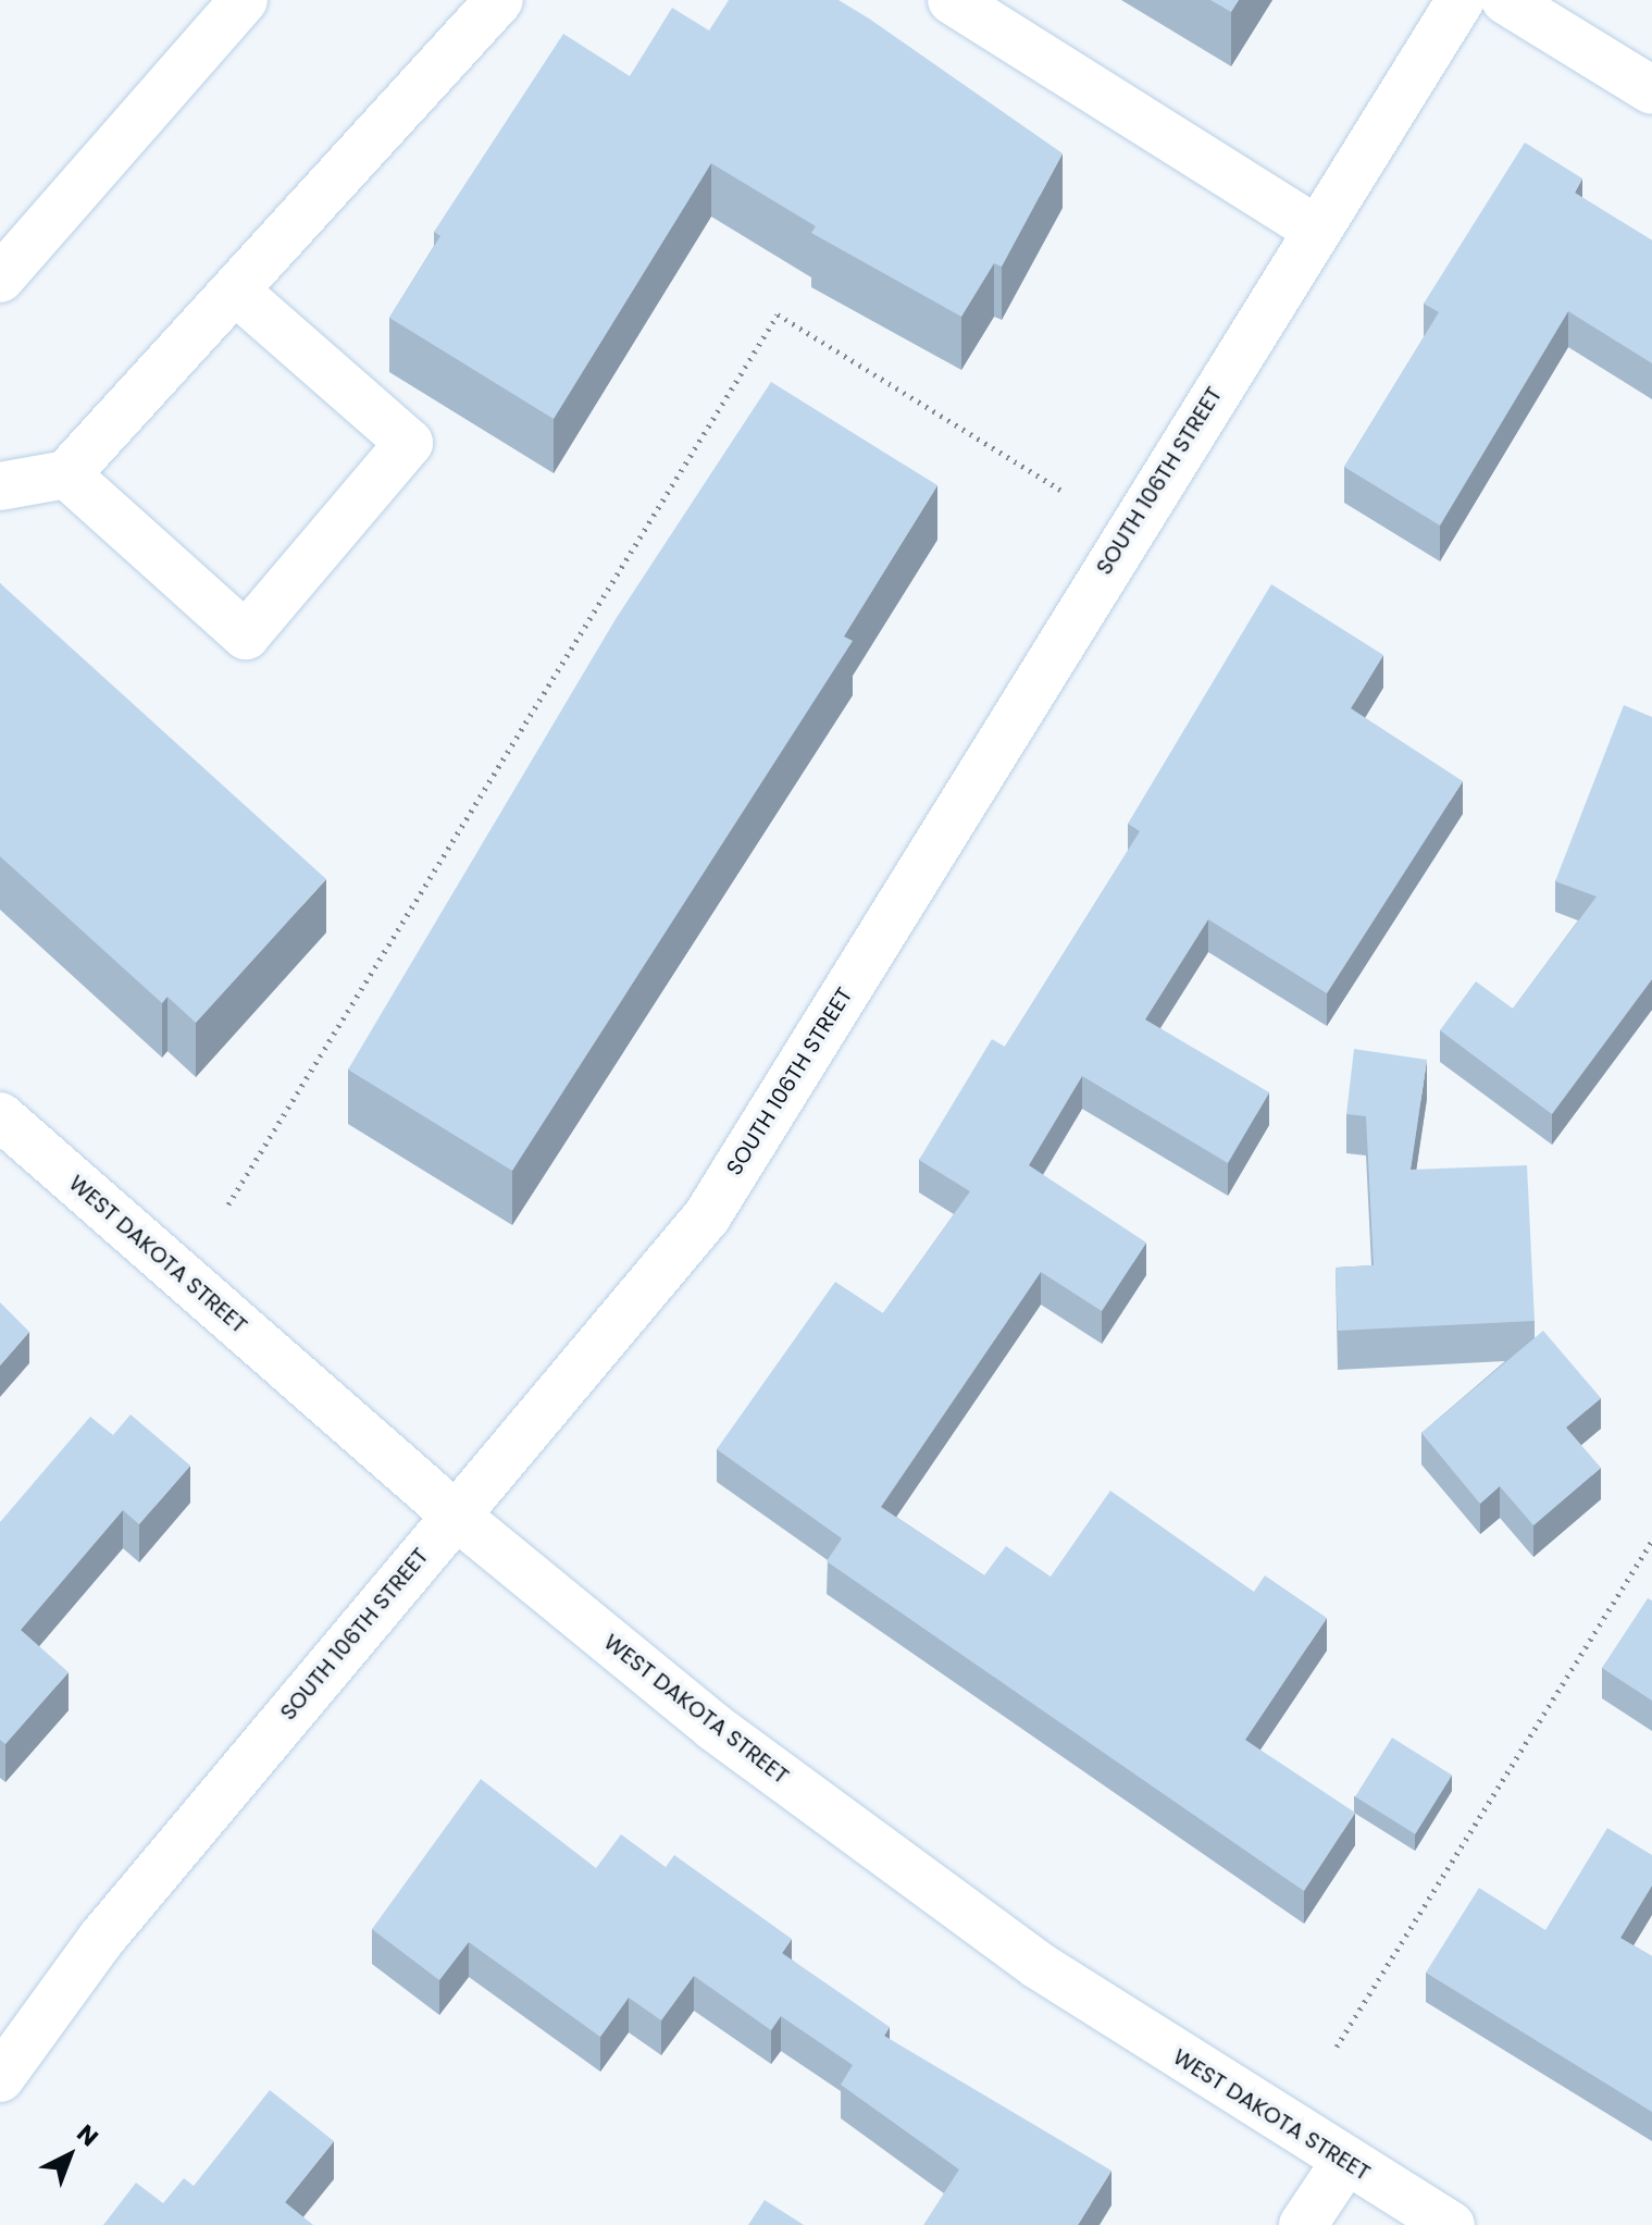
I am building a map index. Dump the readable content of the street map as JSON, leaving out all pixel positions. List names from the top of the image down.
{
  "streets": {
    "street": ["SOUTH 106TH STREET", "WEST DAKOTA STREET"]
  },
  "crossings": [
    ["SOUTH 106TH STREET", "WEST DAKOTA STREET"]
  ],
  "north": "top right"
}
